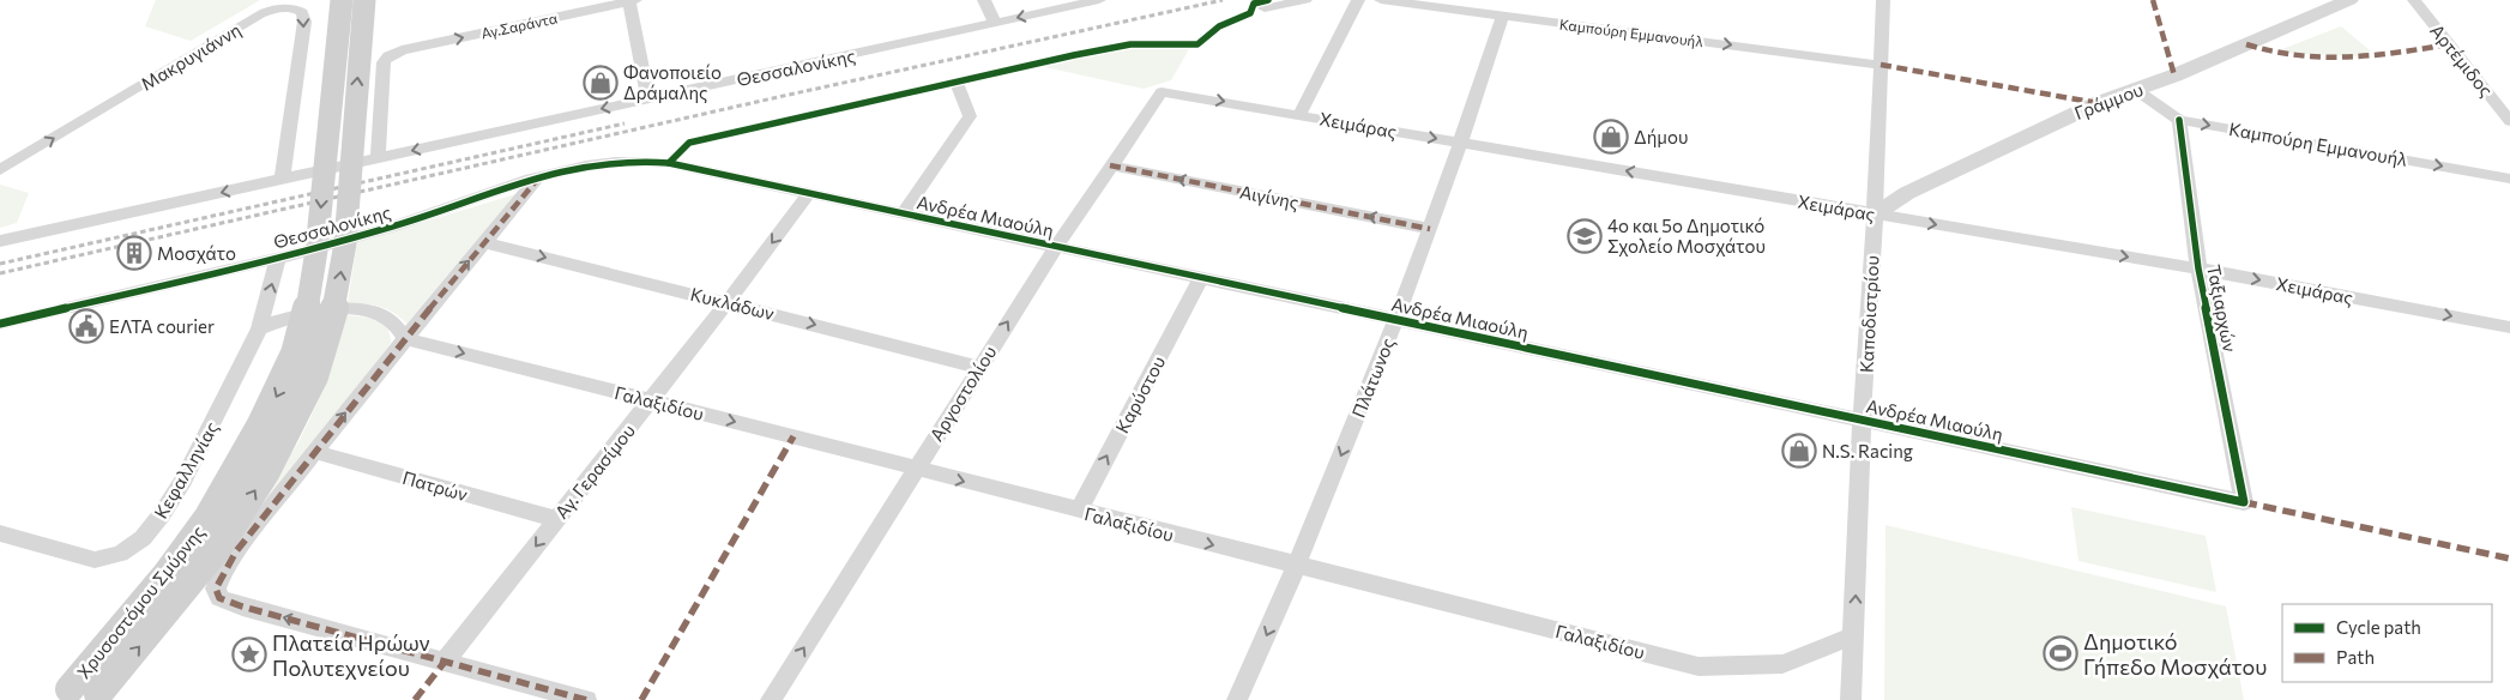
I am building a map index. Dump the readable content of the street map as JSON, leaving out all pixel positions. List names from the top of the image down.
{
  "streets": {
    "main road": ["Χρυσοστόμου Σμύρνης"],
    "street": [
      "Αγ.Σαράντα",
      "Καμπούρη Εμμανουήλ",
      "Μακρυγιάννη",
      "Αρτέμιδος",
      "Θεσσαλονίκης",
      "Γράμμου",
      "Χειμάρας",
      "Αιγίνης",
      "Ανδρέα Μιαούλη",
      "Κυκλάδων",
      "Ταξιαρχών",
      "Καποδιστρίου",
      "Πλάτωνος",
      "Αργοστολίου",
      "Καρύστου",
      "Γαλαξιδίου",
      "Κεφαλληνίας",
      "Αγ. Γερασίμου",
      "Πατρών"
    ]
  },
  "crossings": [
    ["Αγ.Σαράντα", "Θεσσαλονίκης"],
    ["Καμπούρη Εμμανουήλ", "Γράμμου"],
    ["Καμπούρη Εμμανουήλ", "Ταξιαρχών"],
    ["Καμπούρη Εμμανουήλ", "Καποδιστρίου"],
    ["Καμπούρη Εμμανουήλ", "Πλάτωνος"],
    ["Μακρυγιάννη", "Θεσσαλονίκης"],
    ["Θεσσαλονίκης", "Ανδρέα Μιαούλη"],
    ["Θεσσαλονίκης", "Κεφαλληνίας"],
    ["Γράμμου", "Χειμάρας"],
    ["Γράμμου", "Καποδιστρίου"],
    ["Χειμάρας", "Ταξιαρχών"],
    ["Χειμάρας", "Καποδιστρίου"],
    ["Χειμάρας", "Πλάτωνος"],
    ["Χειμάρας", "Αργοστολίου"],
    ["Αιγίνης", "Πλάτωνος"],
    ["Αιγίνης", "Αργοστολίου"],
    ["Ανδρέα Μιαούλη", "Ταξιαρχών"],
    ["Ανδρέα Μιαούλη", "Καποδιστρίου"],
    ["Ανδρέα Μιαούλη", "Πλάτωνος"],
    ["Ανδρέα Μιαούλη", "Αργοστολίου"],
    ["Ανδρέα Μιαούλη", "Καρύστου"],
    ["Ανδρέα Μιαούλη", "Αγ. Γερασίμου"],
    ["Κυκλάδων", "Αργοστολίου"],
    ["Κυκλάδων", "Αγ. Γερασίμου"],
    ["Καποδιστρίου", "Γαλαξιδίου"],
    ["Πλάτωνος", "Γαλαξιδίου"],
    ["Αργοστολίου", "Γαλαξιδίου"],
    ["Καρύστου", "Γαλαξιδίου"],
    ["Γαλαξιδίου", "Αγ. Γερασίμου"],
    ["Αγ. Γερασίμου", "Πατρών"]
  ],
  "one_way": [
    "Αγ.Σαράντα",
    "Καμπούρη Εμμανουήλ",
    "Αιγίνης",
    "Κυκλάδων",
    "Πλάτωνος",
    "Αργοστολίου",
    "Καρύστου",
    "Γαλαξιδίου",
    "Αγ. Γερασίμου"
  ],
  "places": {
    "shop": ["Φανοποιείο Δράμαλης", "Δήμου", "N.S. Racing"],
    "school or university": ["4ο και 5ο Δημοτικό Σχολείο Μοσχάτου"],
    "building": ["Μοσχάτο"],
    "public building": ["ΕΛΤΑ courier"],
    "sports": ["Δημοτικό Γήπεδο Μοσχάτου"],
    "place": ["Πλατεία Ηρώων Πολυτεχνείου"]
  },
  "legend": ["Cycle path", "Path"]
}
